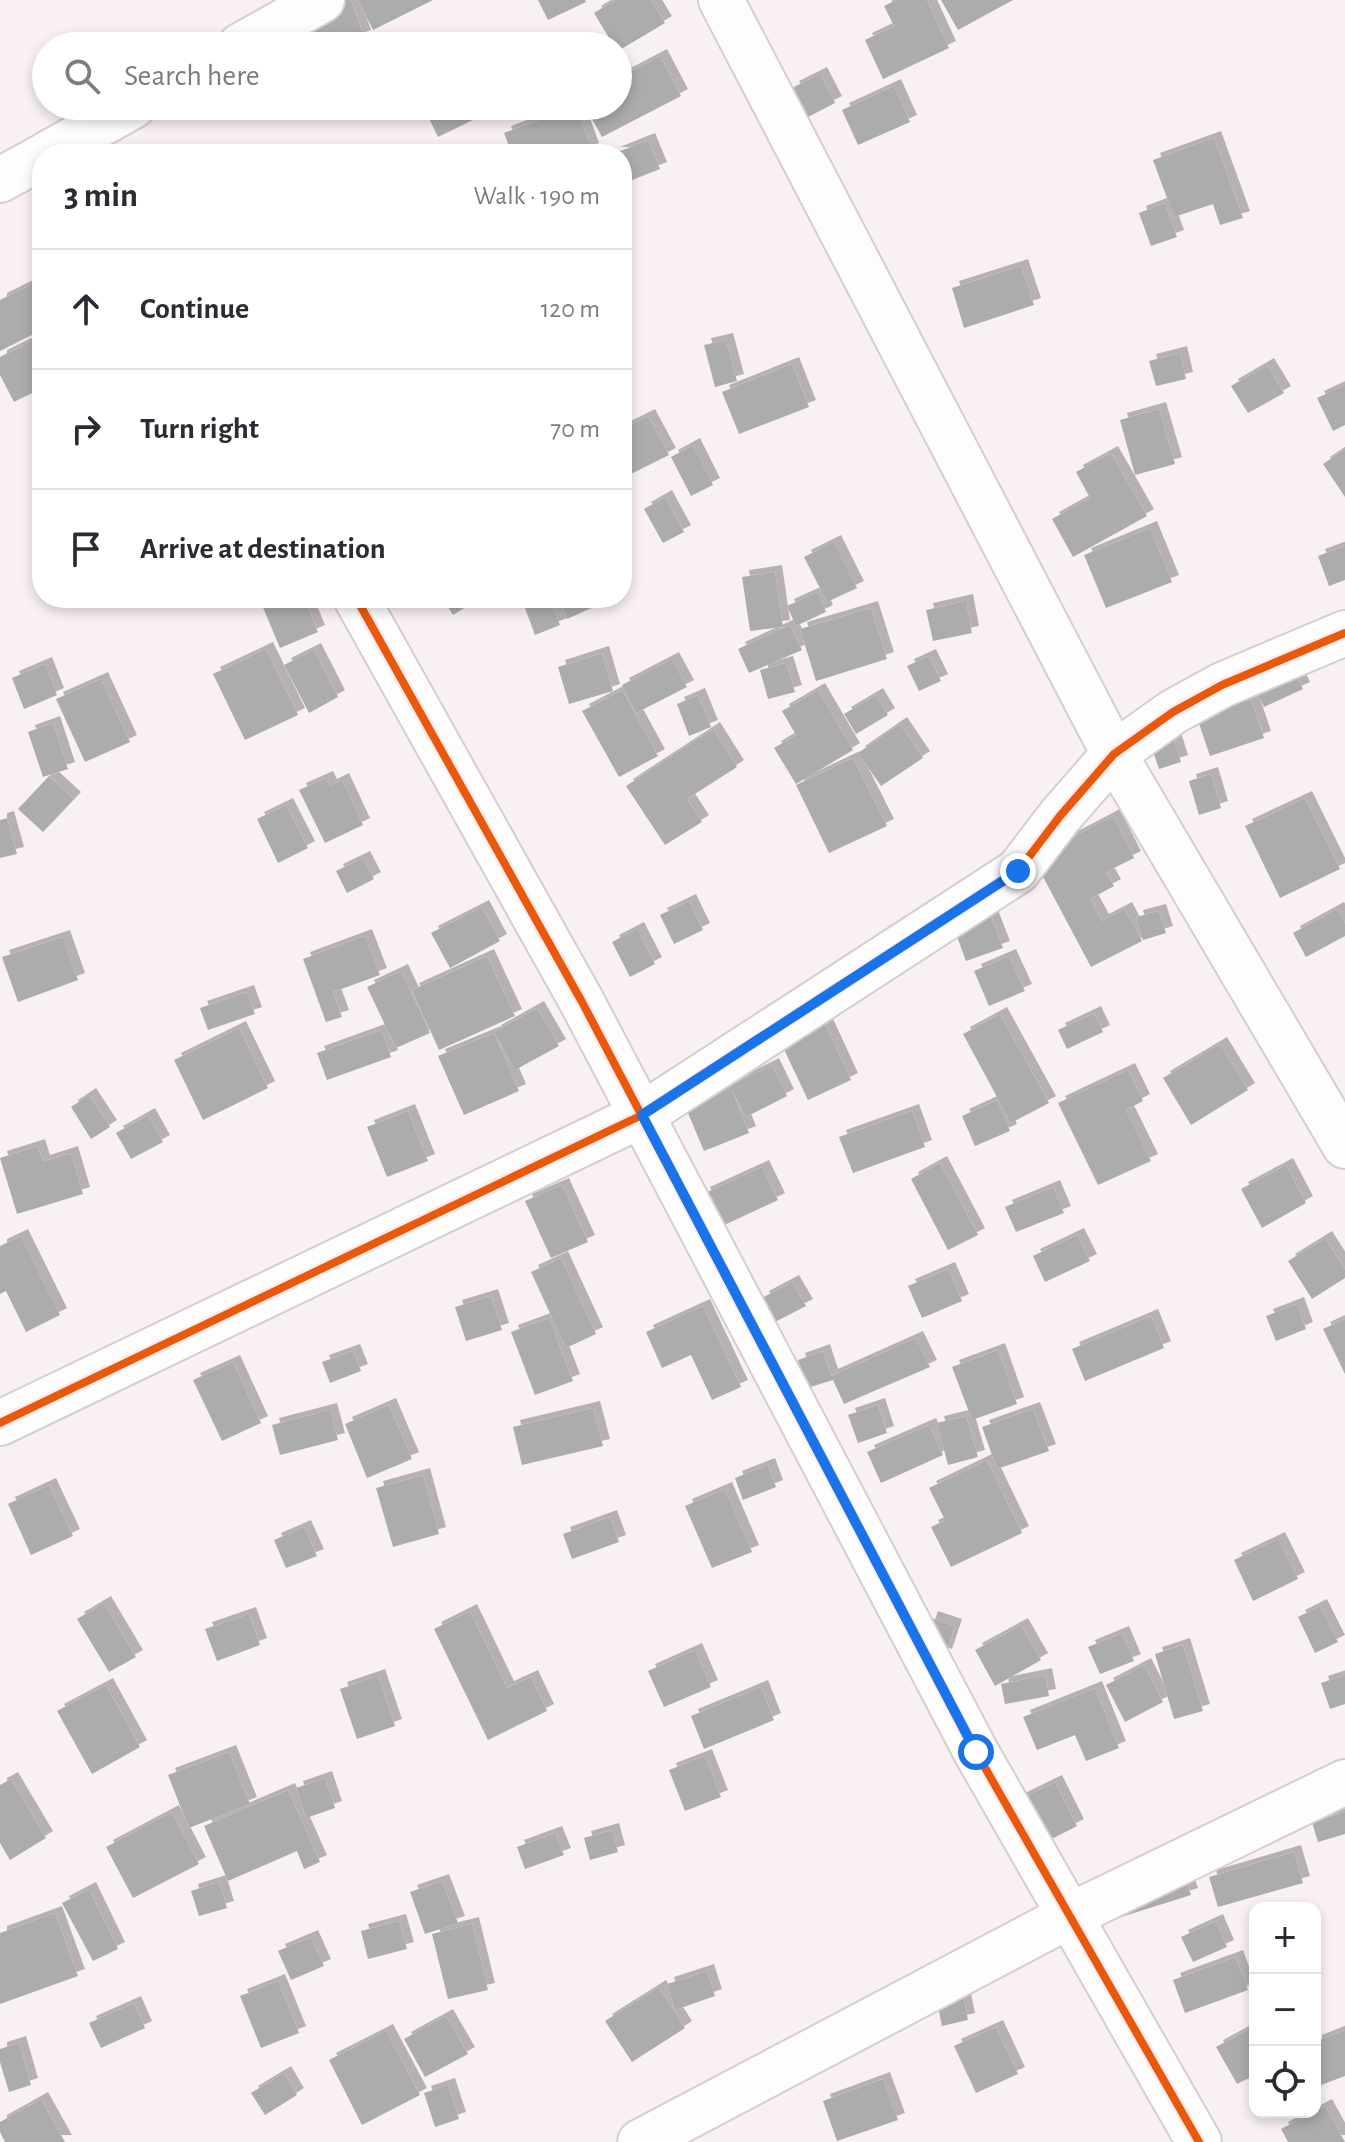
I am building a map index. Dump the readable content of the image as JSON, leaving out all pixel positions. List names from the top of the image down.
{
  "page": {
    "search": "Search here",
    "heading": ["3 min", "Walk · 190 m"],
    "list": [
      ["Continue", "120 m"],
      ["Turn right", "70 m"],
      "Arrive at destination"
    ],
    "map_buttons": ["+", "−"]
  }
}
